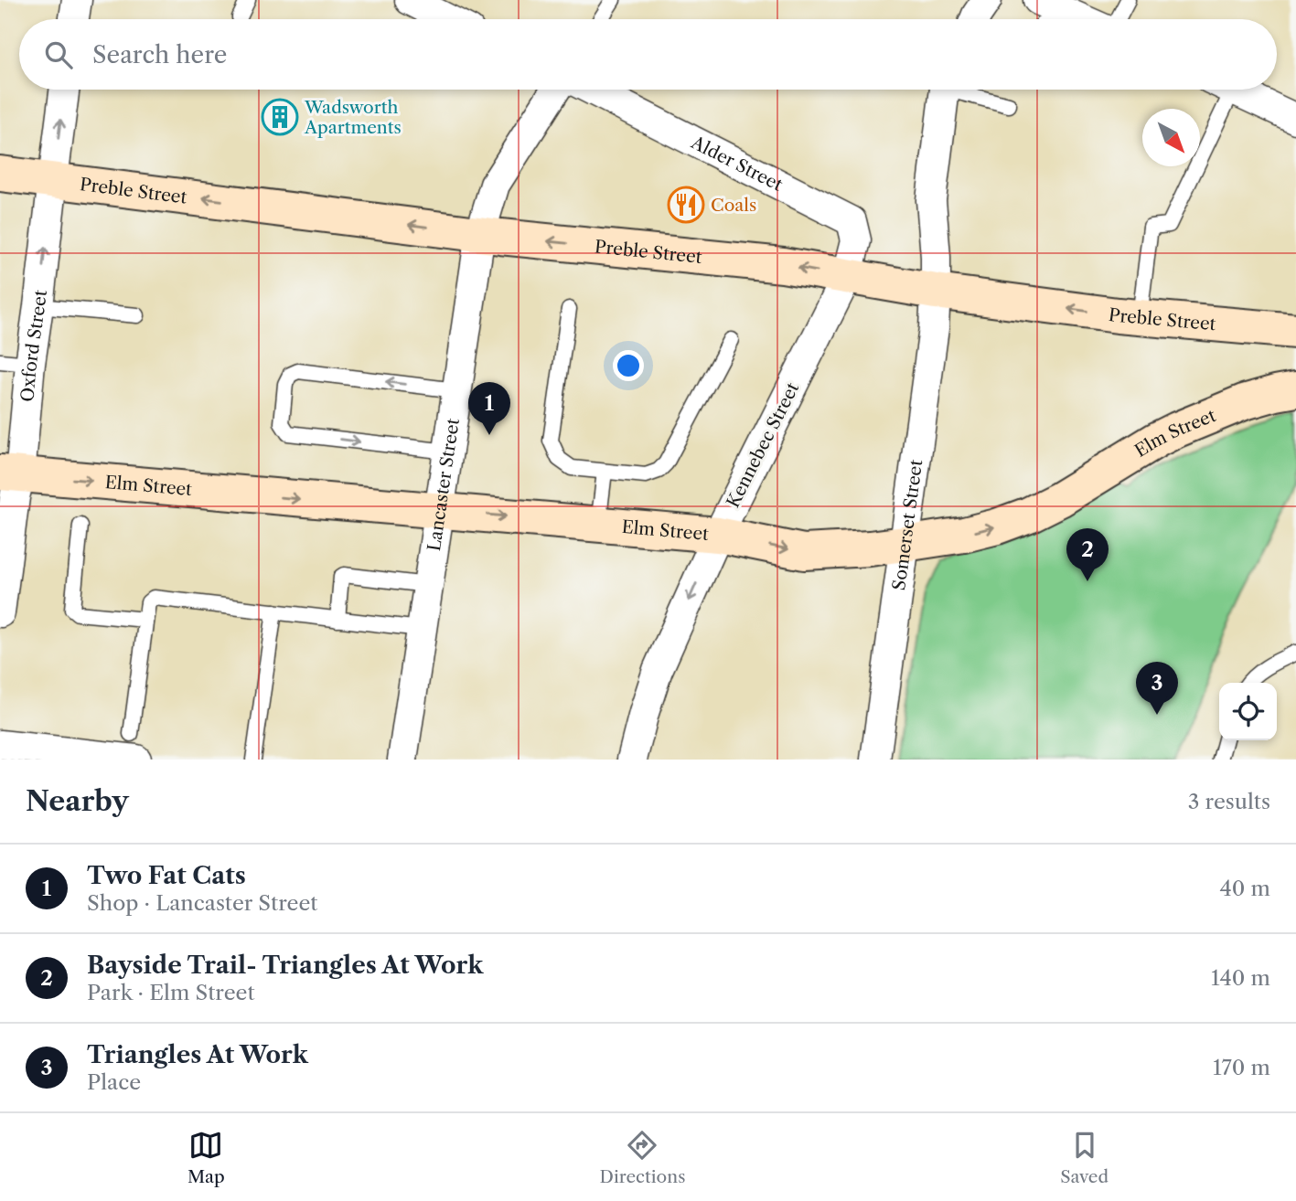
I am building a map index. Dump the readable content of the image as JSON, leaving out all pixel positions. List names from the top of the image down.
{
  "streets": {
    "main road": ["Preble Street", "Elm Street"],
    "street": [
      "Alder Street",
      "Oxford Street",
      "Kennebec Street",
      "Lancaster Street",
      "Somerset Street"
    ]
  },
  "crossings": [
    ["Alder Street", "Preble Street"],
    ["Alder Street", "Kennebec Street"],
    ["Preble Street", "Oxford Street"],
    ["Preble Street", "Kennebec Street"],
    ["Preble Street", "Lancaster Street"],
    ["Preble Street", "Somerset Street"],
    ["Oxford Street", "Elm Street"],
    ["Elm Street", "Kennebec Street"],
    ["Elm Street", "Lancaster Street"],
    ["Elm Street", "Somerset Street"]
  ],
  "one_way": [
    "Preble Street",
    "Oxford Street",
    "Elm Street",
    "Kennebec Street"
  ],
  "places": {
    "building": ["Wadsworth Apartments"],
    "restaurant": ["Coals"]
  },
  "north": "bottom right",
  "page": {
    "search": "Search here",
    "pins": ["1", "2", "3"],
    "heading": ["Nearby", "3 results"],
    "list": [
      {
        "mark": "1",
        "name": "Two Fat Cats",
        "note": "Shop · Lancaster Street",
        "value": "40 m"
      },
      {
        "mark": "2",
        "name": "Bayside Trail- Triangles At Work",
        "note": "Park · Elm Street",
        "value": "140 m"
      },
      {
        "mark": "3",
        "name": "Triangles At Work",
        "note": "Place",
        "value": "170 m"
      }
    ],
    "nav": ["Map", "Directions", "Saved"]
  }
}
